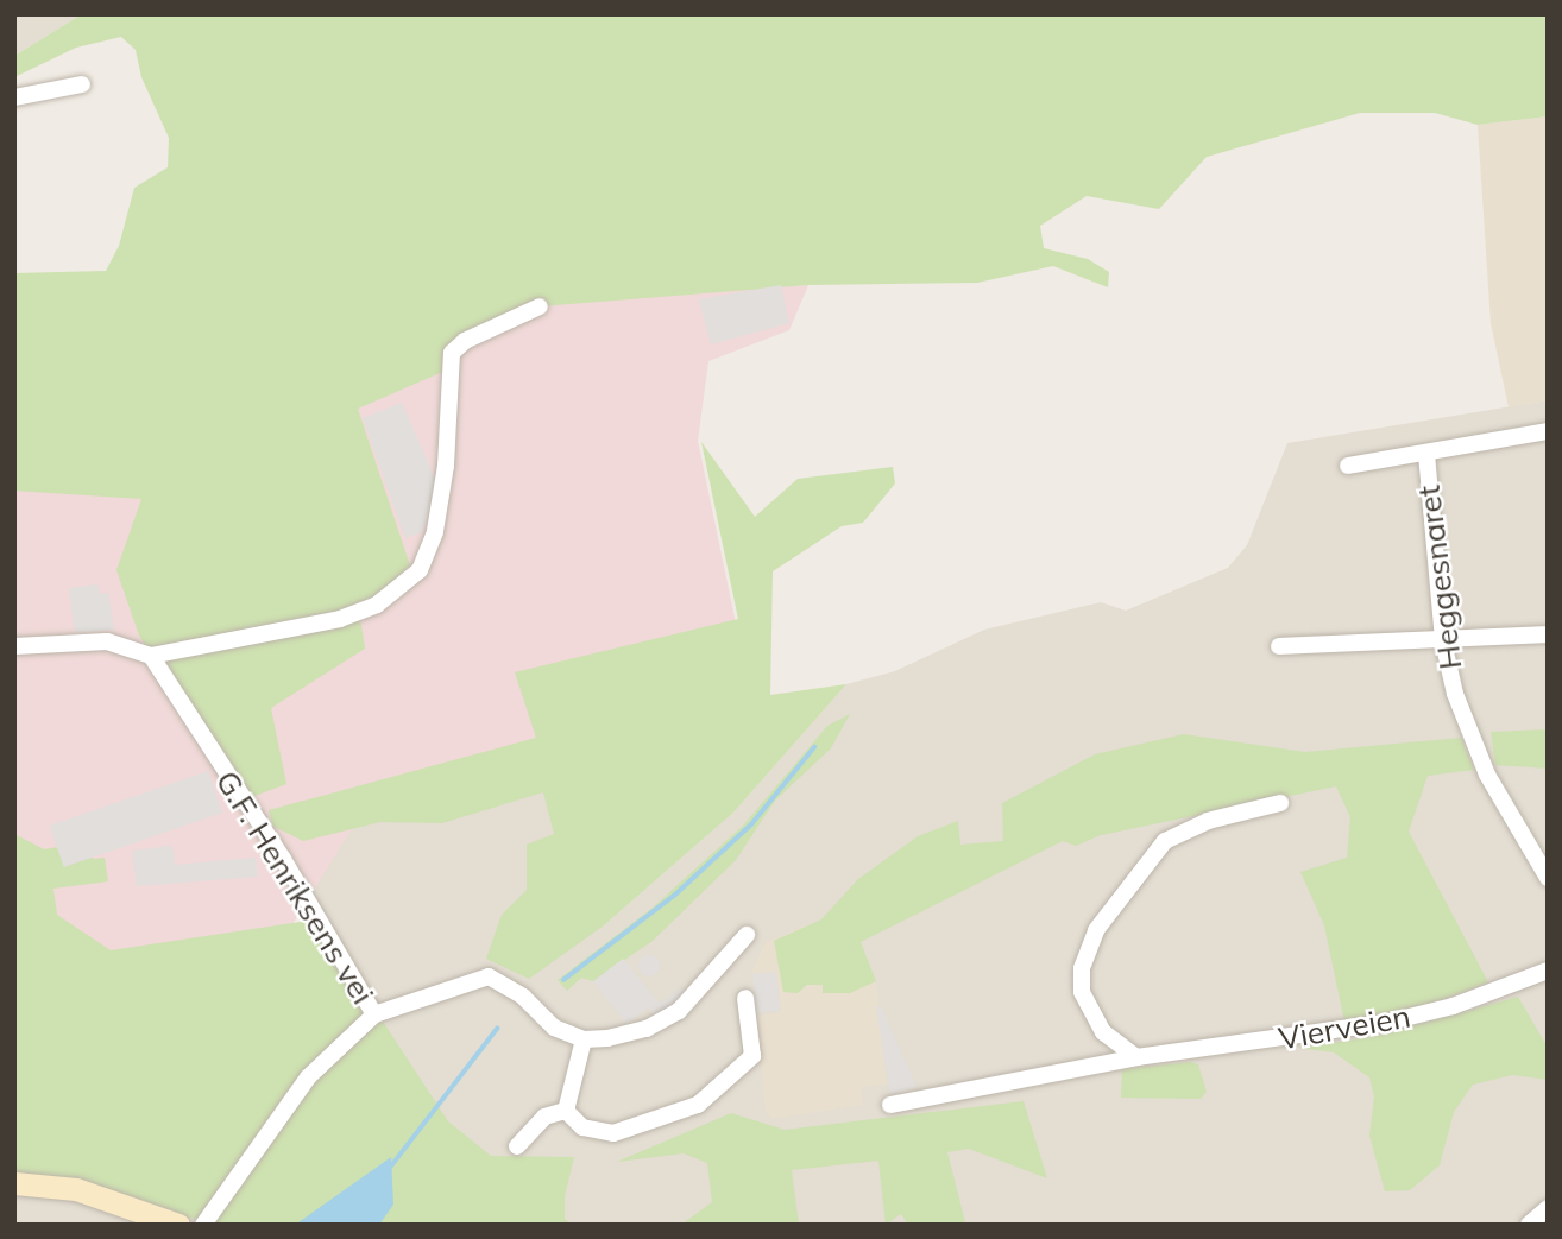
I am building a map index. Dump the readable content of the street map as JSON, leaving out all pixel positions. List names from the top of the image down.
{
  "streets": {
    "street": ["Heggesnaret", "G.F. Henriksens vei", "Vierveien"]
  }
}
